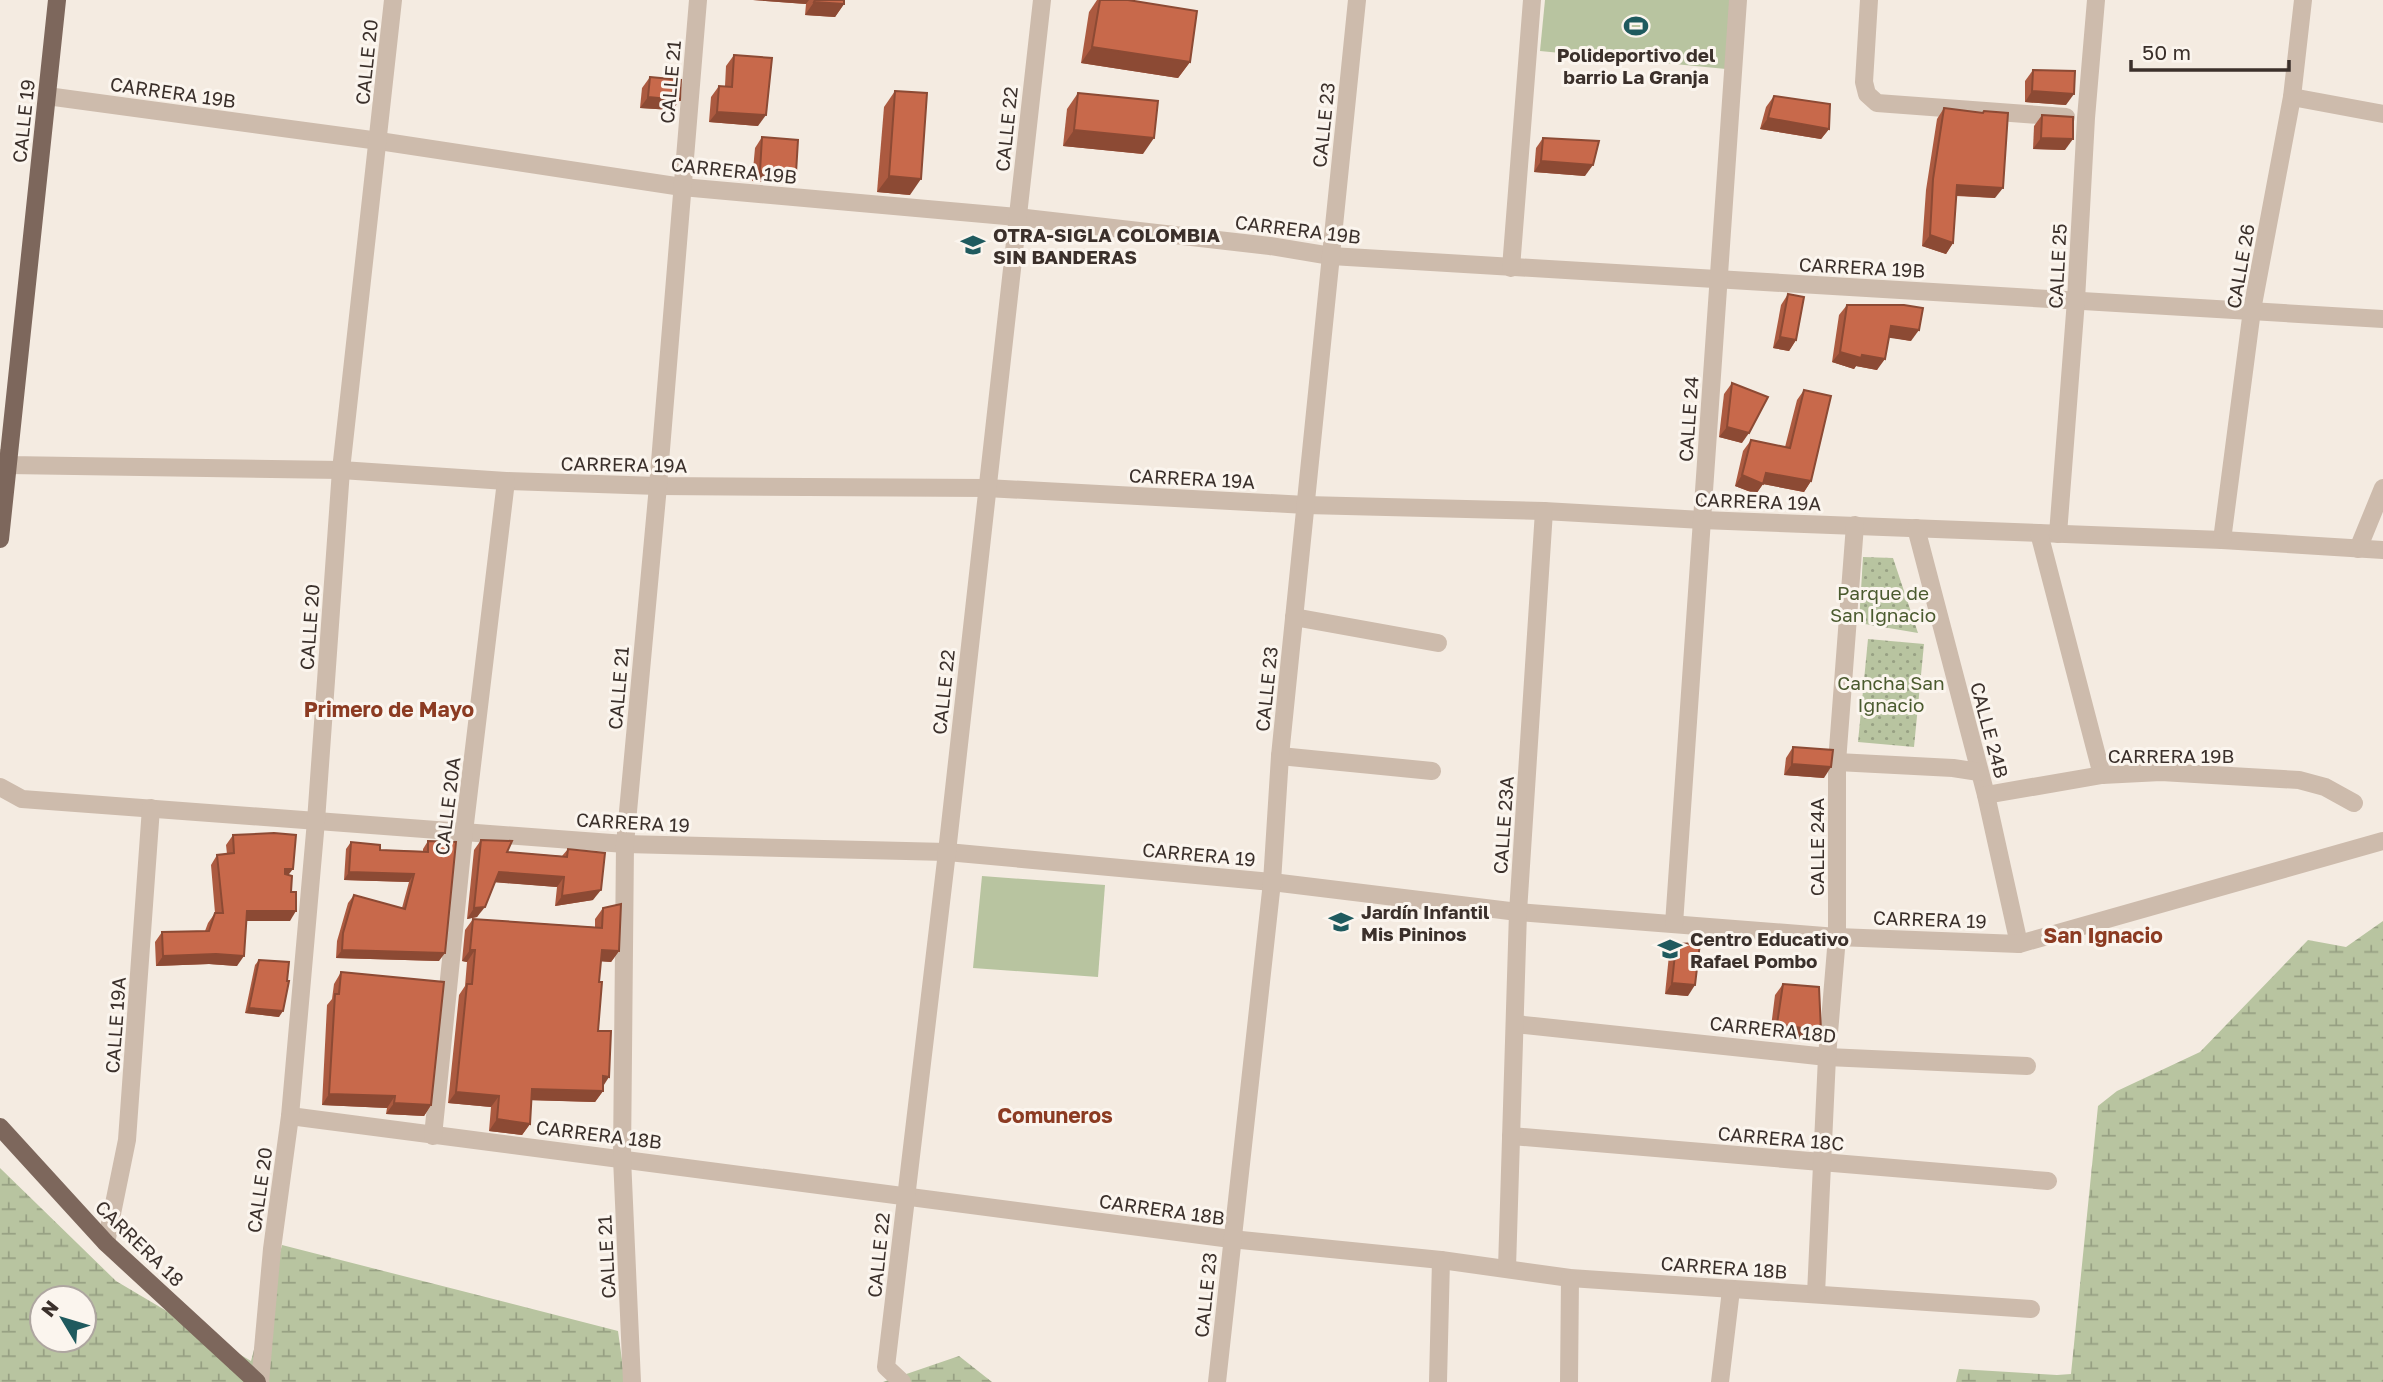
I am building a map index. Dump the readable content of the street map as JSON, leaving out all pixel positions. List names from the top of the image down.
{
  "streets": {
    "main road": ["CALLE 19", "CARRERA 18"],
    "street": [
      "CALLE 20",
      "CALLE 21",
      "CARRERA 19B",
      "CALLE 23",
      "CALLE 22",
      "CALLE 25",
      "CALLE 26",
      "CALLE 24",
      "CARRERA 19A",
      "CALLE 24B",
      "CALLE 20A",
      "CARRERA 19",
      "CALLE 23A",
      "CALLE 24A",
      "CALLE 19A",
      "CARRERA 18D",
      "CARRERA 18B",
      "CARRERA 18C"
    ]
  },
  "crossings": [
    ["CALLE 20", "CARRERA 19B"],
    ["CALLE 20", "CARRERA 19A"],
    ["CALLE 20", "CARRERA 19"],
    ["CALLE 20", "CARRERA 18B"],
    ["CALLE 20", "CARRERA 18"],
    ["CALLE 21", "CARRERA 19B"],
    ["CALLE 21", "CARRERA 19A"],
    ["CALLE 21", "CARRERA 19"],
    ["CALLE 21", "CARRERA 18B"],
    ["CARRERA 19B", "CALLE 19"],
    ["CARRERA 19B", "CALLE 23"],
    ["CARRERA 19B", "CALLE 22"],
    ["CARRERA 19B", "CALLE 25"],
    ["CARRERA 19B", "CALLE 26"],
    ["CARRERA 19B", "CALLE 24"],
    ["CARRERA 19B", "CALLE 24B"],
    ["CALLE 19", "CARRERA 19A"],
    ["CALLE 23", "CARRERA 19A"],
    ["CALLE 23", "CARRERA 19"],
    ["CALLE 23", "CARRERA 18B"],
    ["CALLE 22", "CARRERA 19A"],
    ["CALLE 22", "CARRERA 19"],
    ["CALLE 22", "CARRERA 18B"],
    ["CALLE 25", "CARRERA 19A"],
    ["CALLE 26", "CARRERA 19A"],
    ["CALLE 24", "CARRERA 19A"],
    ["CALLE 24", "CARRERA 19"],
    ["CARRERA 19A", "CALLE 24B"],
    ["CARRERA 19A", "CALLE 20A"],
    ["CARRERA 19A", "CALLE 23A"],
    ["CARRERA 19A", "CALLE 24A"],
    ["CALLE 24B", "CARRERA 19"],
    ["CALLE 20A", "CARRERA 19"],
    ["CALLE 20A", "CARRERA 18B"],
    ["CARRERA 19", "CALLE 23A"],
    ["CARRERA 19", "CALLE 24A"],
    ["CARRERA 19", "CALLE 19A"],
    ["CALLE 23A", "CARRERA 18D"],
    ["CALLE 23A", "CARRERA 18B"],
    ["CALLE 23A", "CARRERA 18C"],
    ["CALLE 24A", "CARRERA 18D"],
    ["CALLE 24A", "CARRERA 18B"],
    ["CALLE 24A", "CARRERA 18C"],
    ["CALLE 19A", "CARRERA 18"]
  ],
  "districts": ["Primero de Mayo", "San Ignacio", "Comuneros"],
  "parks": ["Parque de San Ignacio", "Cancha San Ignacio"],
  "places": {
    "sports": ["Polideportivo del barrio La Granja"],
    "school or university": ["OTRA-SIGLA COLOMBIA SIN BANDERAS", "Jardín Infantil Mis Pininos", "Centro Educativo Rafael Pombo"]
  },
  "scale_bar": "50 m",
  "north": "top left"
}
